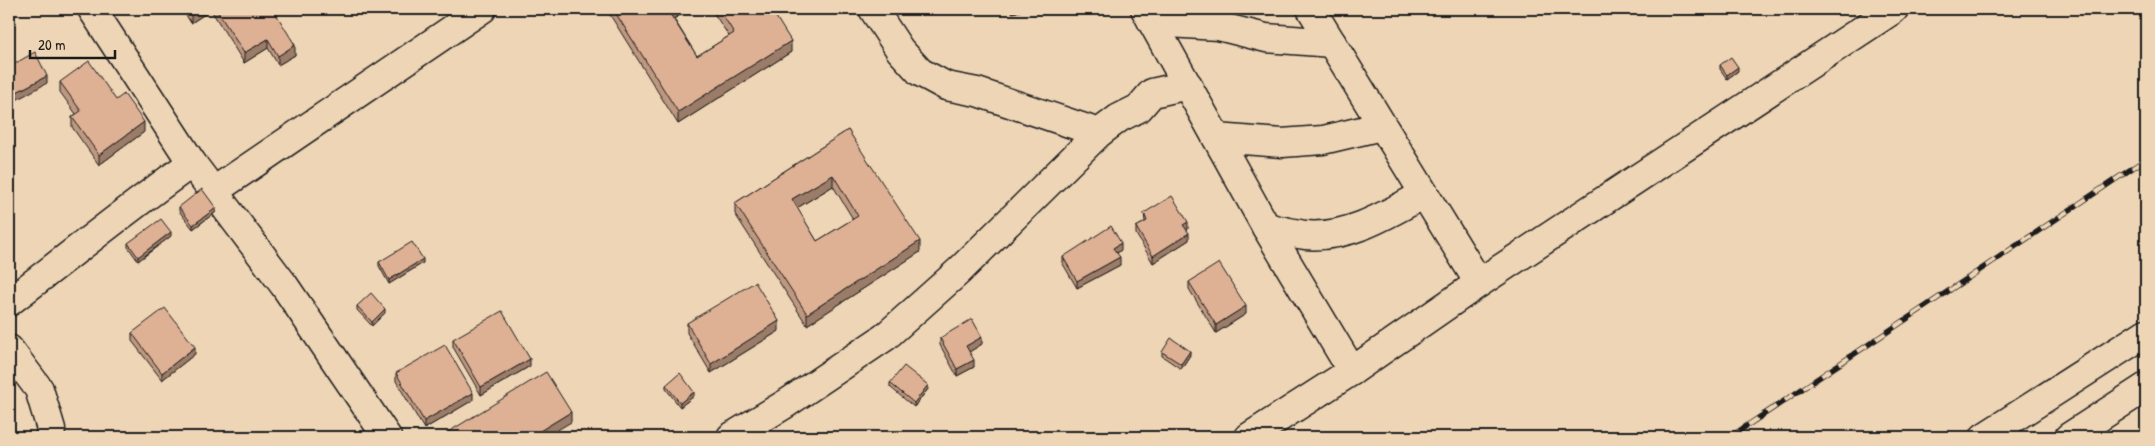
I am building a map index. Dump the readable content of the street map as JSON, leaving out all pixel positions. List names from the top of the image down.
{
  "scale_bar": "20 m"
}
